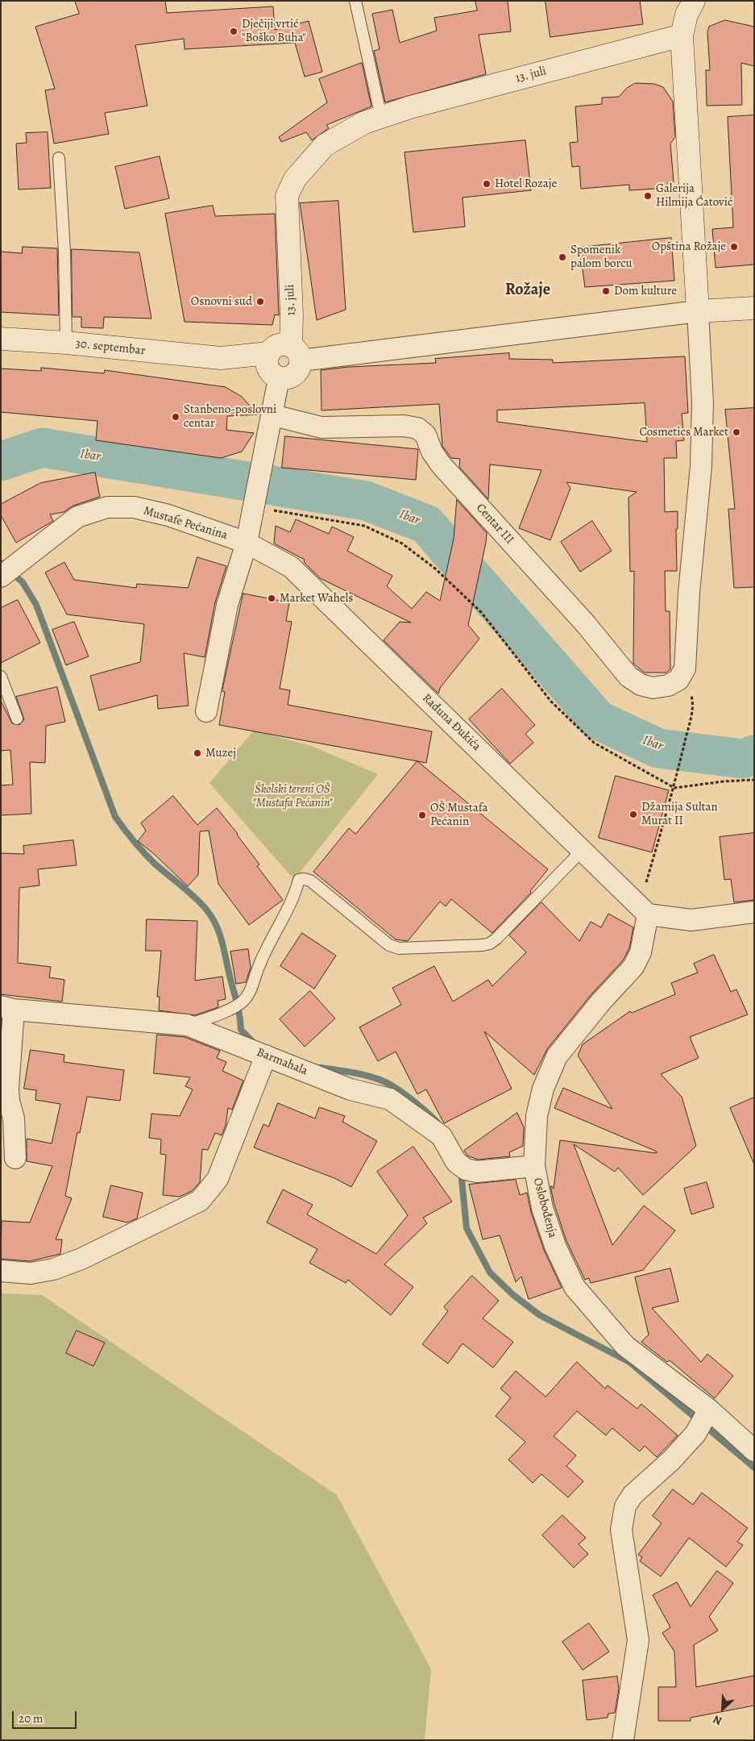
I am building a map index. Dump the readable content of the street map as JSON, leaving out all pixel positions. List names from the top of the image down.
{
  "streets": {
    "street": [
      "13. juli",
      "30. septembar",
      "Mustafe Pećanina",
      "Centar III",
      "Raduna Ðukića",
      "Barmahala",
      "Oslobođenja"
    ]
  },
  "crossings": [
    ["Mustafe Pećanina", "Raduna Ðukića"],
    ["Raduna Ðukića", "Oslobođenja"],
    ["Barmahala", "Oslobođenja"]
  ],
  "districts": ["Rožaje"],
  "water": ["Ibar"],
  "parks": ["Školski tereni OŠ \"Mustafa Pećanin\""],
  "places": [
    "Dječiji vrtić \"Boško Buha\"",
    "Hotel Rozaje",
    "Galerija Hilmija Ćatović",
    "Opština Rožaje",
    "Spomenik palom borcu",
    "Dom kulture",
    "Osnovni sud",
    "Stanbeno-poslovni centar",
    "Cosmetics Market",
    "Market Wahels",
    "Muzej",
    "Džamija Sultan Murat II",
    "OŠ Mustafa Pećanin"
  ],
  "scale_bar": "20 m",
  "north": "bottom left"
}
